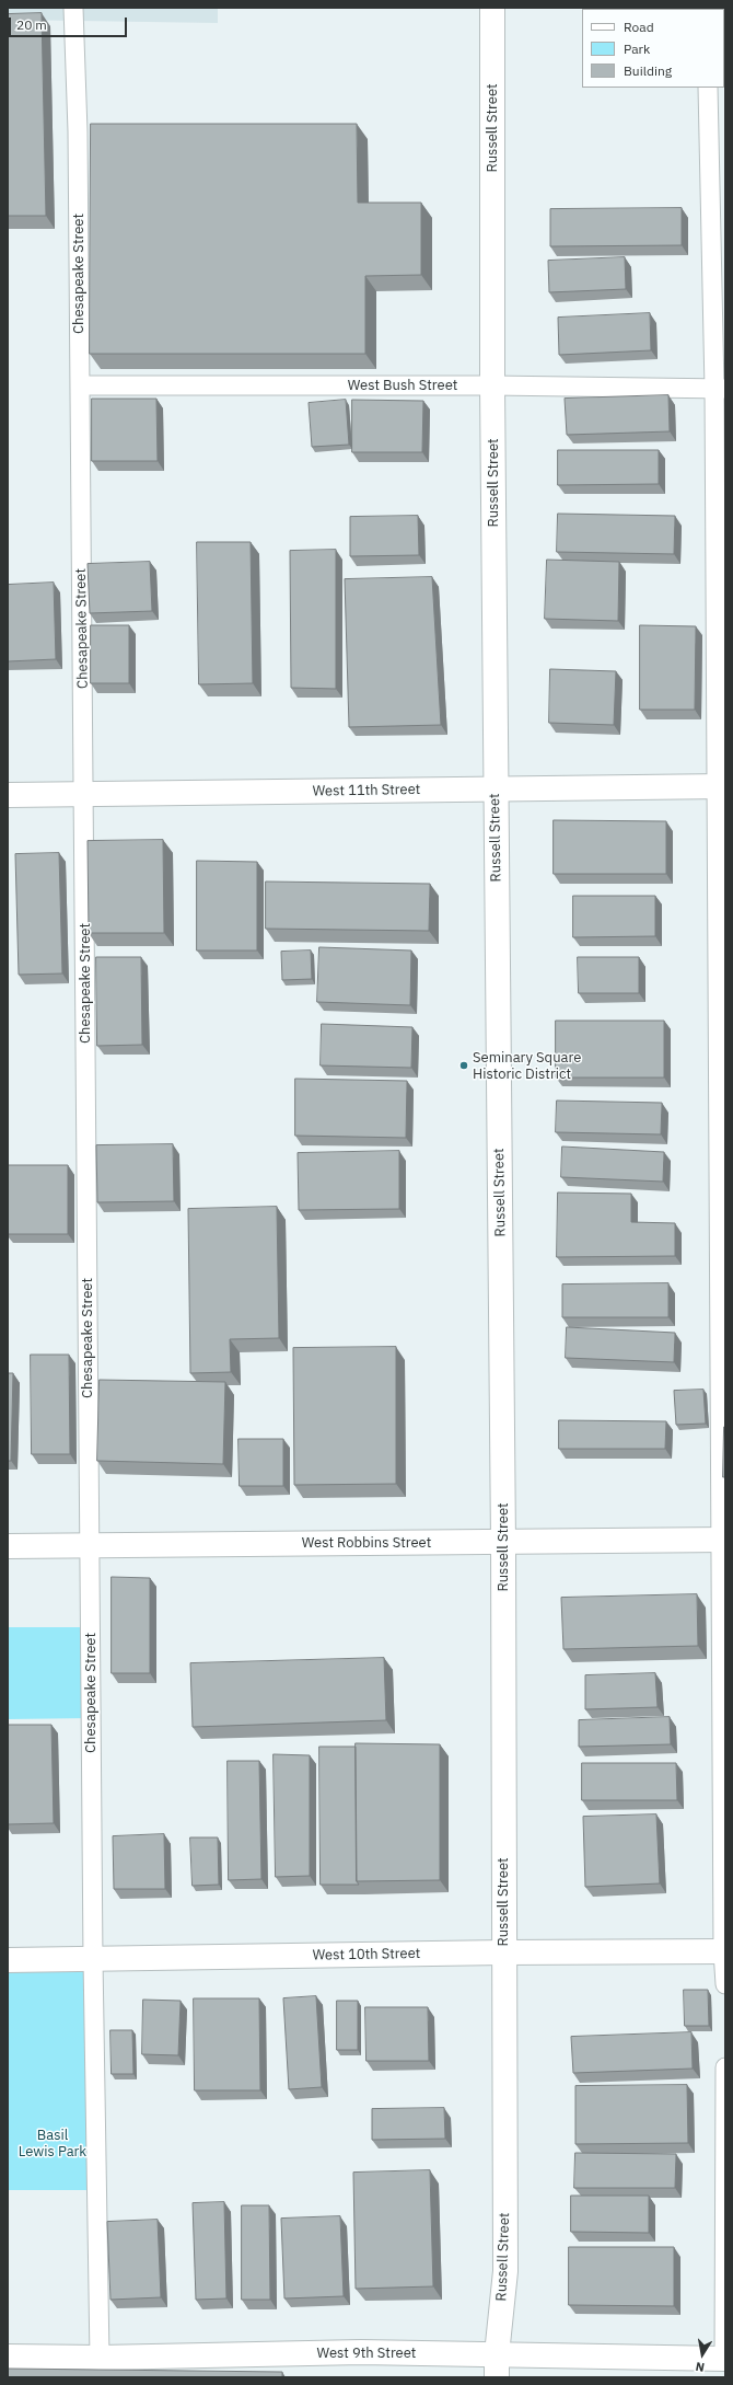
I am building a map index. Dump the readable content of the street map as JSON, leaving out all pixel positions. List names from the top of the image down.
{
  "streets": {
    "street": [
      "Russell Street",
      "West 11th Street",
      "West Robbins Street",
      "West 10th Street",
      "West 9th Street"
    ],
    "lane": ["Chesapeake Street", "West Bush Street"]
  },
  "crossings": [
    ["Russell Street", "West Bush Street"],
    ["Russell Street", "West 11th Street"],
    ["Russell Street", "West Robbins Street"],
    ["Russell Street", "West 10th Street"],
    ["Russell Street", "West 9th Street"],
    ["Chesapeake Street", "West Bush Street"],
    ["Chesapeake Street", "West 11th Street"],
    ["Chesapeake Street", "West Robbins Street"],
    ["Chesapeake Street", "West 10th Street"],
    ["Chesapeake Street", "West 9th Street"]
  ],
  "parks": ["Basil Lewis Park"],
  "places": ["Seminary Square Historic District"],
  "legend": ["Road", "Park", "Building"],
  "scale_bar": "20 m",
  "north": "bottom"
}
